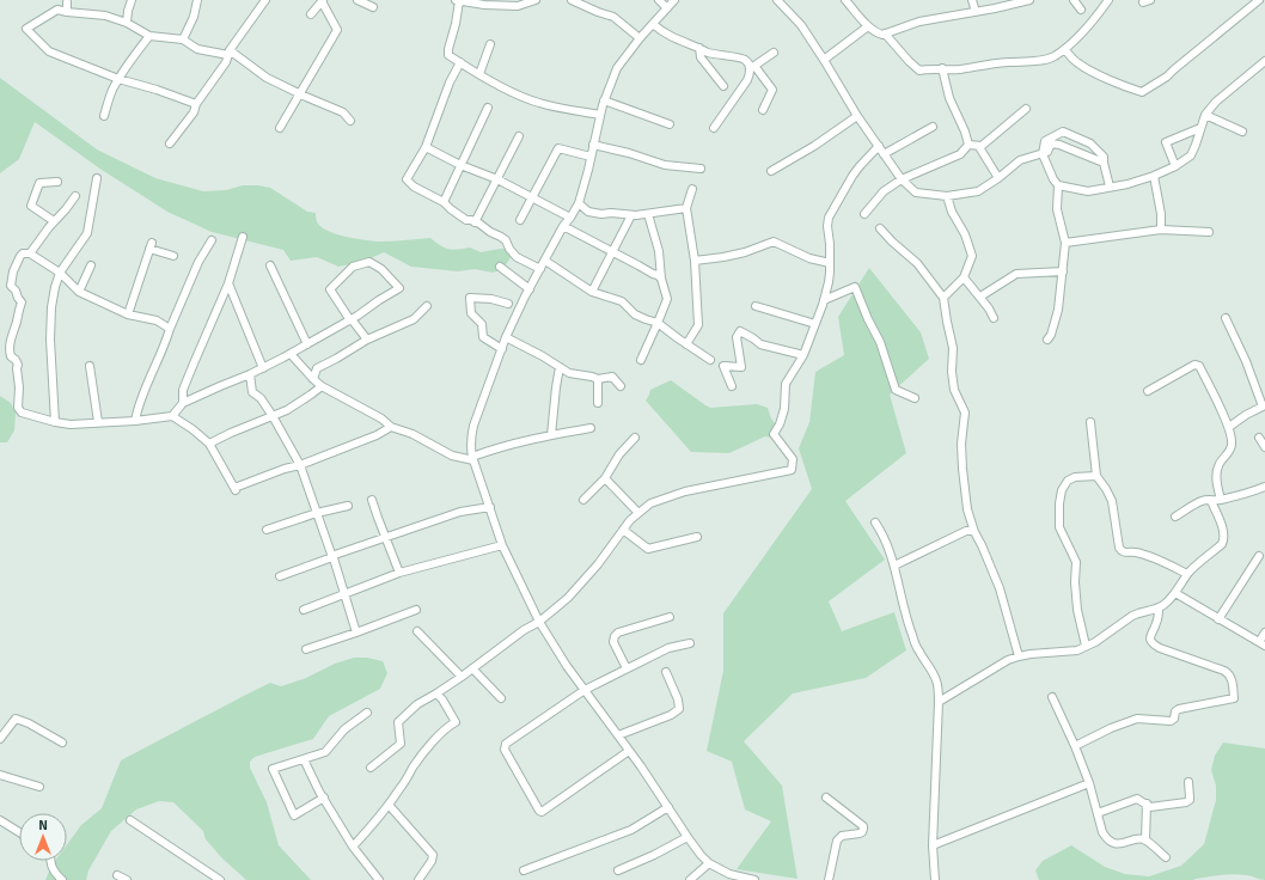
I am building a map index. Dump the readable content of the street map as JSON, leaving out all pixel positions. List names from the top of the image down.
{
  "north": "top"
}
